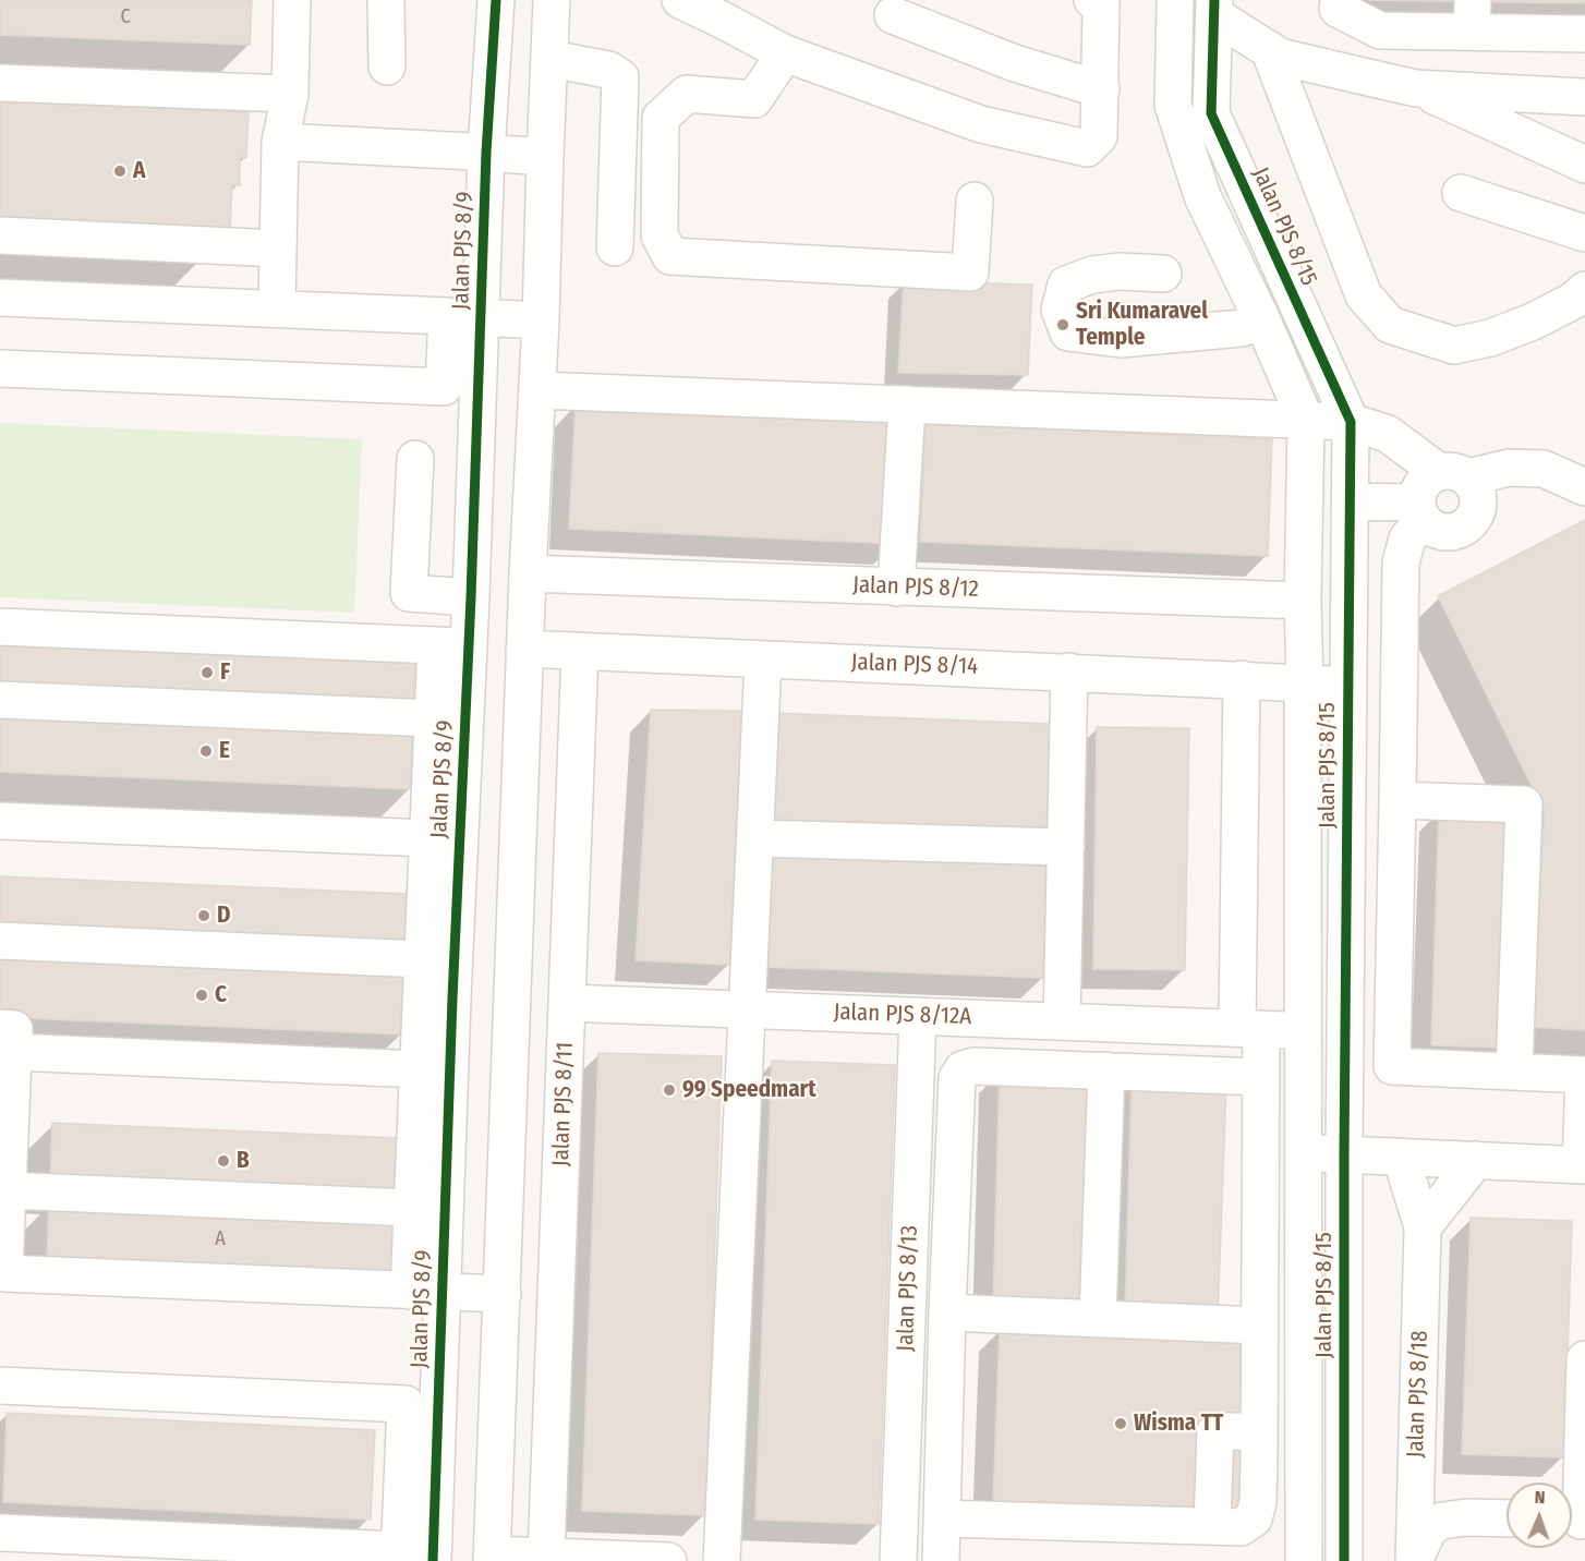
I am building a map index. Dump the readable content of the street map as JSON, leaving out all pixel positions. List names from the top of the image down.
{
  "streets": {
    "street": [
      "Jalan PJS 8/15",
      "Jalan PJS 8/9",
      "Jalan PJS 8/12",
      "Jalan PJS 8/14",
      "Jalan PJS 8/12A",
      "Jalan PJS 8/11",
      "Jalan PJS 8/13",
      "Jalan PJS 8/18"
    ]
  },
  "crossings": [
    ["Jalan PJS 8/15", "Jalan PJS 8/12"],
    ["Jalan PJS 8/15", "Jalan PJS 8/14"],
    ["Jalan PJS 8/15", "Jalan PJS 8/12A"],
    ["Jalan PJS 8/14", "Jalan PJS 8/11"],
    ["Jalan PJS 8/12A", "Jalan PJS 8/11"],
    ["Jalan PJS 8/12A", "Jalan PJS 8/13"]
  ],
  "places": [
    "A",
    "Sri Kumaravel Temple",
    "F",
    "E",
    "D",
    "C",
    "99 Speedmart",
    "B",
    "Wisma TT"
  ],
  "house_numbers": ["C", "A"],
  "north": "top"
}
